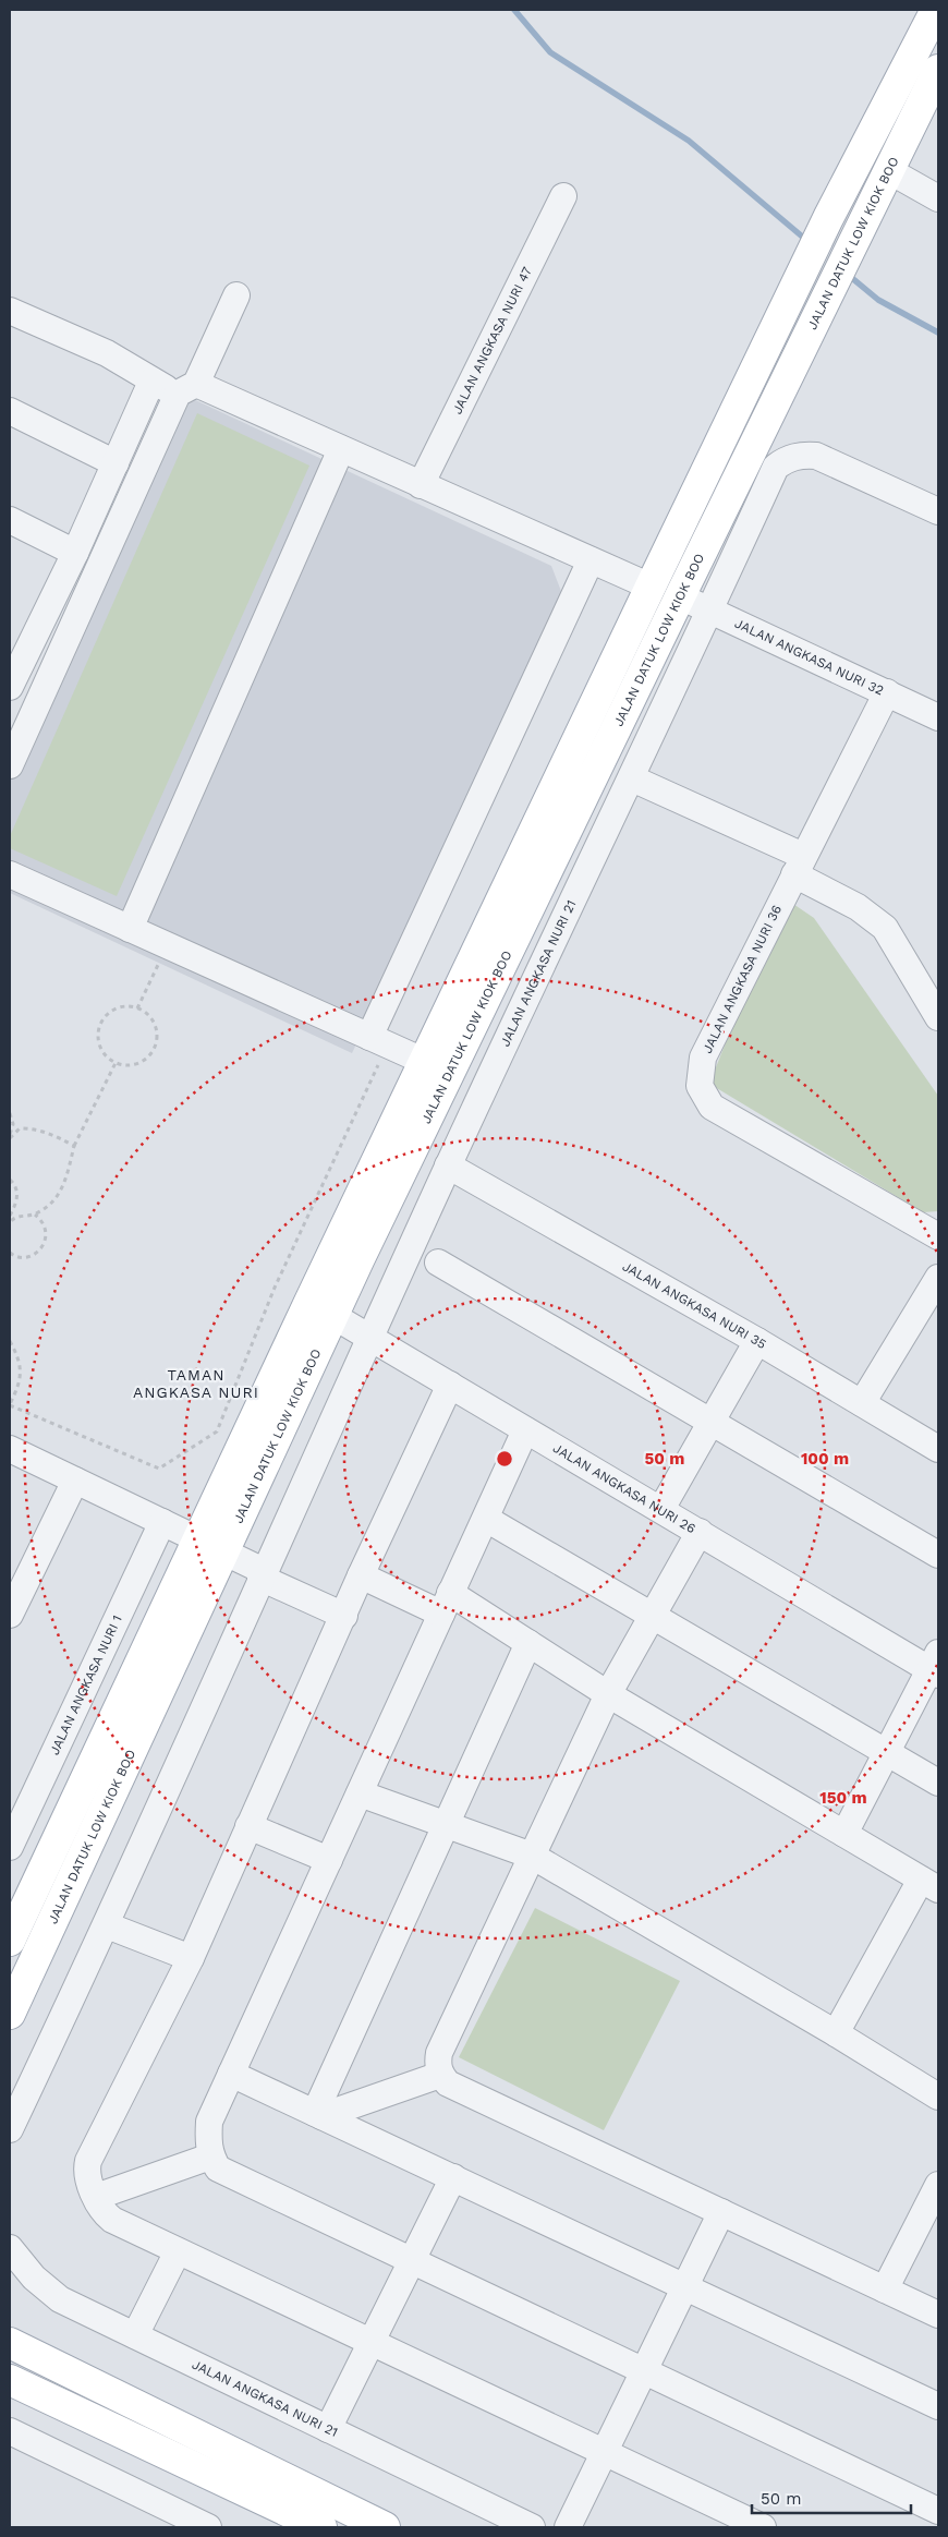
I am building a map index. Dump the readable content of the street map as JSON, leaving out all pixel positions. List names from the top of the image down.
{
  "streets": {
    "main road": ["JALAN DATUK LOW KIOK BOO"],
    "street": [
      "JALAN ANGKASA NURI 47",
      "JALAN ANGKASA NURI 32",
      "JALAN ANGKASA NURI 21",
      "JALAN ANGKASA NURI 36",
      "JALAN ANGKASA NURI 35",
      "JALAN ANGKASA NURI 26",
      "JALAN ANGKASA NURI 1"
    ]
  },
  "crossings": [
    ["JALAN DATUK LOW KIOK BOO", "JALAN ANGKASA NURI 32"],
    ["JALAN DATUK LOW KIOK BOO", "JALAN ANGKASA NURI 26"],
    ["JALAN ANGKASA NURI 32", "JALAN ANGKASA NURI 21"],
    ["JALAN ANGKASA NURI 32", "JALAN ANGKASA NURI 36"],
    ["JALAN ANGKASA NURI 21", "JALAN ANGKASA NURI 35"],
    ["JALAN ANGKASA NURI 21", "JALAN ANGKASA NURI 26"]
  ],
  "districts": ["TAMAN ANGKASA NURI"],
  "scale_bar": "50 m",
  "rings": ["50 m", "100 m", "150 m"]
}
